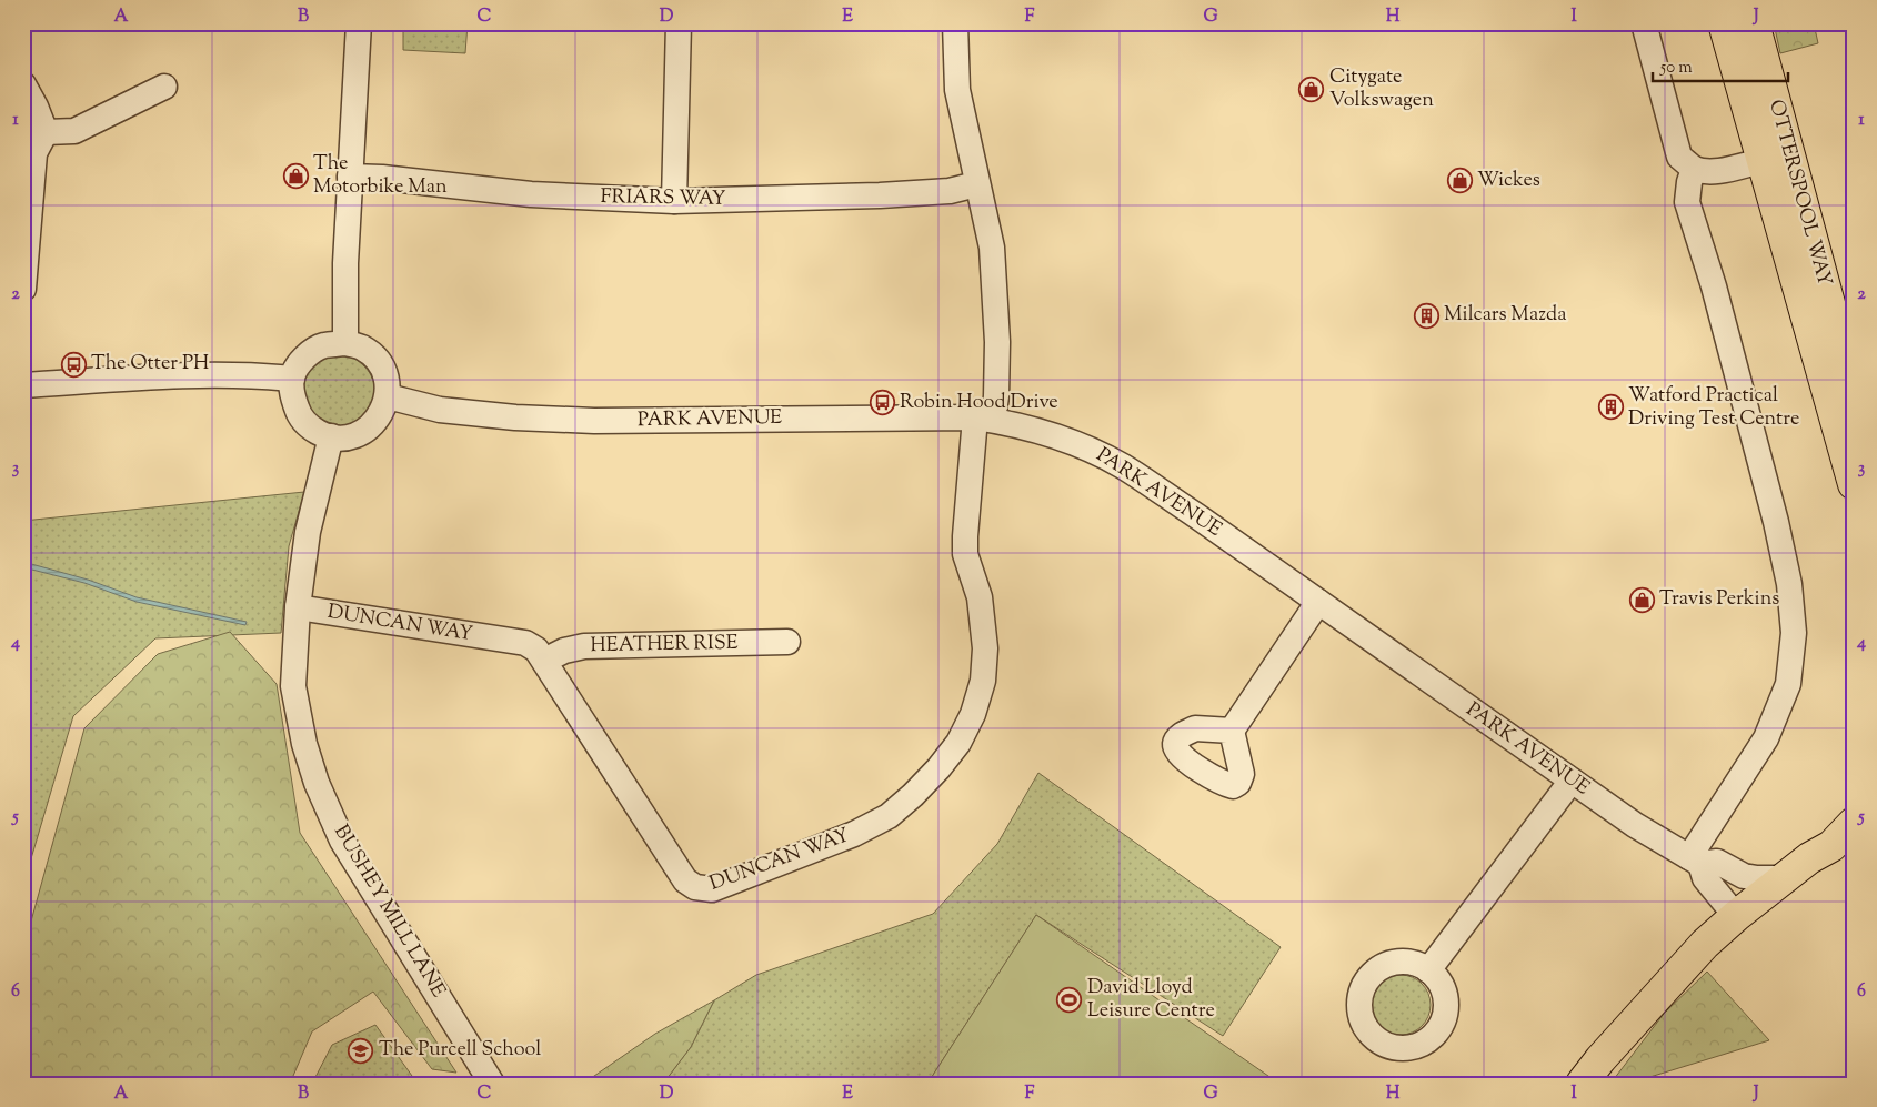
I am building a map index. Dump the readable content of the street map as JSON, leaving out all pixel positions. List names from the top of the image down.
{
  "streets": {
    "main road": ["OTTERSPOOL WAY"],
    "street": [
      "FRIARS WAY",
      "PARK AVENUE",
      "DUNCAN WAY",
      "HEATHER RISE",
      "BUSHEY MILL LANE"
    ]
  },
  "crossings": [
    ["PARK AVENUE", "DUNCAN WAY"],
    ["PARK AVENUE", "BUSHEY MILL LANE"],
    ["DUNCAN WAY", "HEATHER RISE"],
    ["DUNCAN WAY", "BUSHEY MILL LANE"]
  ],
  "places": {
    "shop": [
      "Citygate Volkswagen",
      "The Motorbike Man",
      "Wickes",
      "Travis Perkins"
    ],
    "building": ["Milcars Mazda", "Watford Practical Driving Test Centre"],
    "bus stop": ["The Otter PH", "Robin Hood Drive"],
    "sports": ["David Lloyd Leisure Centre"],
    "school or university": ["The Purcell School"]
  },
  "scale_bar": "50 m",
  "grid": {
    "columns": [
      "A",
      "B",
      "C",
      "D",
      "E",
      "F",
      "G",
      "H",
      "I",
      "J"
    ],
    "rows": [
      "1",
      "2",
      "3",
      "4",
      "5",
      "6"
    ]
  }
}
